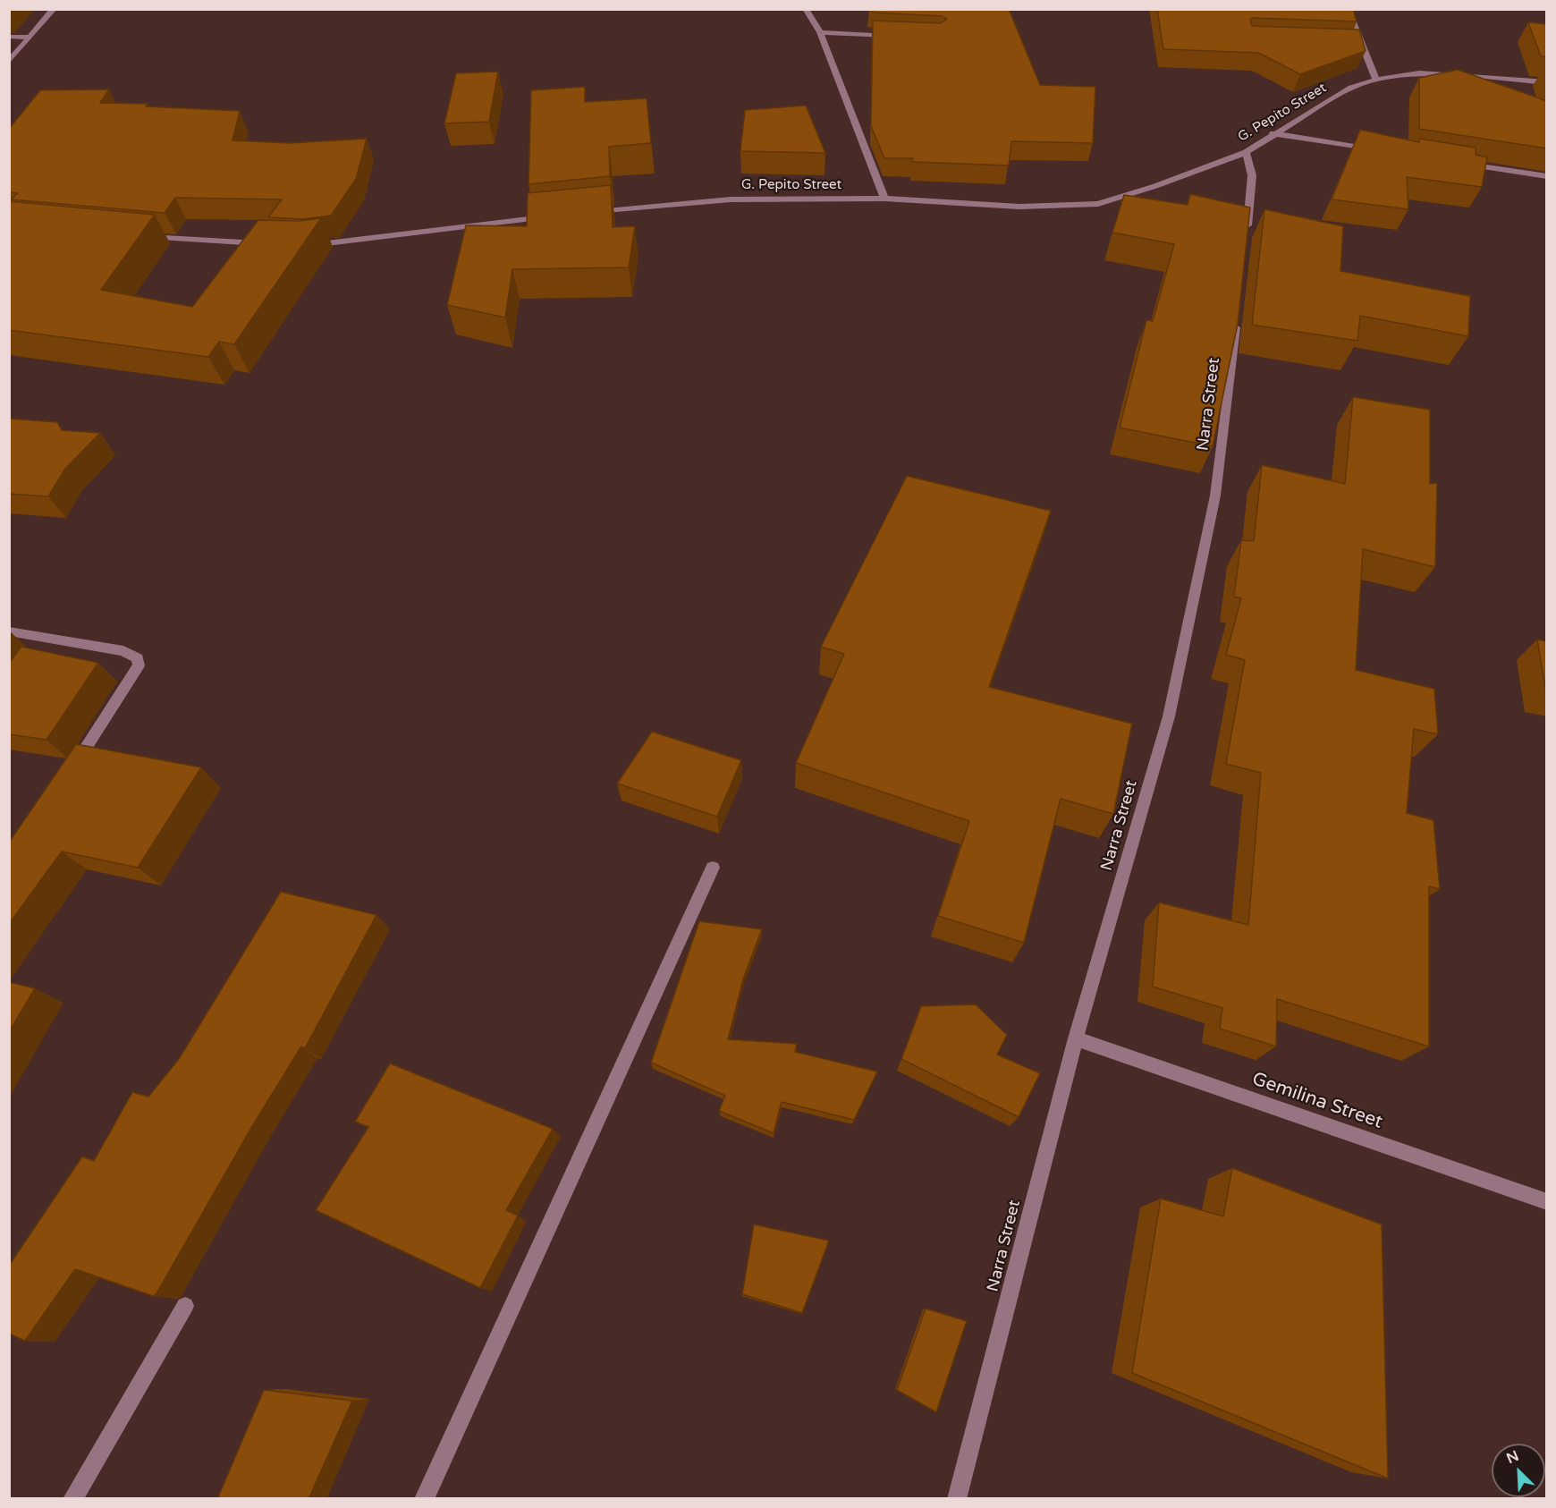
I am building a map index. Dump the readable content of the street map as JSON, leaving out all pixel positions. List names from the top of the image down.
{
  "streets": {
    "street": ["G. Pepito Street", "Narra Street", "Gemilina Street"]
  },
  "crossings": [
    ["Narra Street", "Gemilina Street"]
  ],
  "north": "top left"
}
